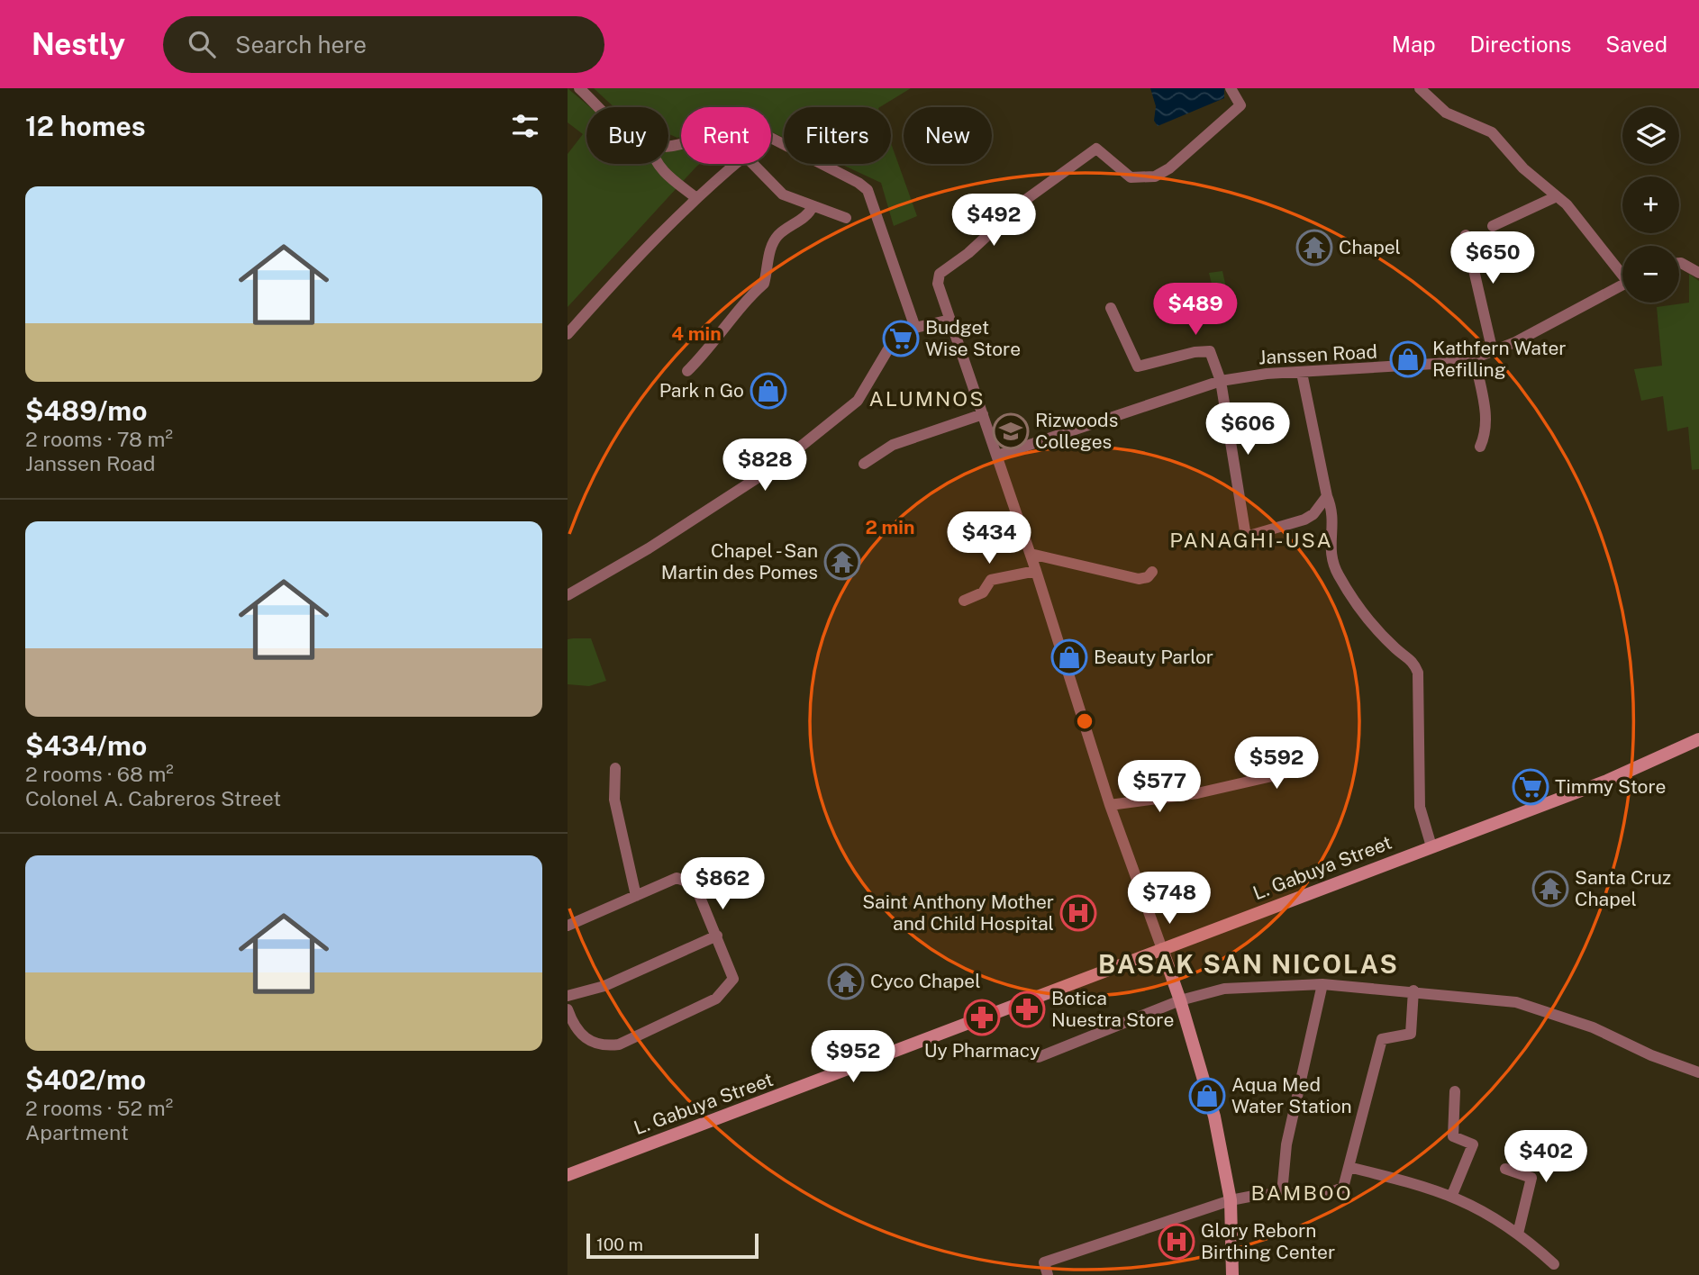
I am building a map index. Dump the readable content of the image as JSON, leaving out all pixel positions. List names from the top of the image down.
{
  "streets": {
    "street": ["Janssen Road", "L. Gabuya Street"]
  },
  "districts": [
    "ALUMNOS",
    "PANAGHI-USA",
    "BASAK SAN NICOLAS",
    "BAMBOO"
  ],
  "places": {
    "temple": [
      "Chapel",
      "Chapel - San Martin des Pomes",
      "Santa Cruz Chapel",
      "Cyco Chapel"
    ],
    "supermarket": ["Budget Wise Store", "Timmy Store"],
    "shop": [
      "Kathfern Water Refilling",
      "Park n Go",
      "Beauty Parlor",
      "Aqua Med Water Station"
    ],
    "school or university": ["Rizwoods Colleges"],
    "hospital": ["Saint Anthony Mother and Child Hospital", "Glory Reborn Birthing Center"],
    "pharmacy": ["Botica Nuestra Store", "Uy Pharmacy"]
  },
  "scale_bar": "100 m",
  "page": {
    "header": "Nestly",
    "search": "Search here",
    "nav": ["Map", "Directions", "Saved"],
    "heading": "12 homes",
    "map_buttons": ["+", "−"],
    "chip": [
      "Buy",
      "Rent",
      "Filters",
      "New"
    ],
    "list": [
      {
        "name": "$489/mo",
        "note": "2 rooms · 78 m² · Janssen Road"
      },
      {
        "name": "$434/mo",
        "note": "2 rooms · 68 m² · Colonel A. Cabreros Street"
      },
      {
        "name": "$402/mo",
        "note": "2 rooms · 52 m² · Apartment"
      }
    ],
    "price": [
      "$492",
      "$650",
      "$489",
      "$606",
      "$828",
      "$434",
      "$592",
      "$577",
      "$862",
      "$748",
      "$952",
      "$402"
    ],
    "scale": "100 m"
  },
  "rings": ["4 min", "2 min"]
}
